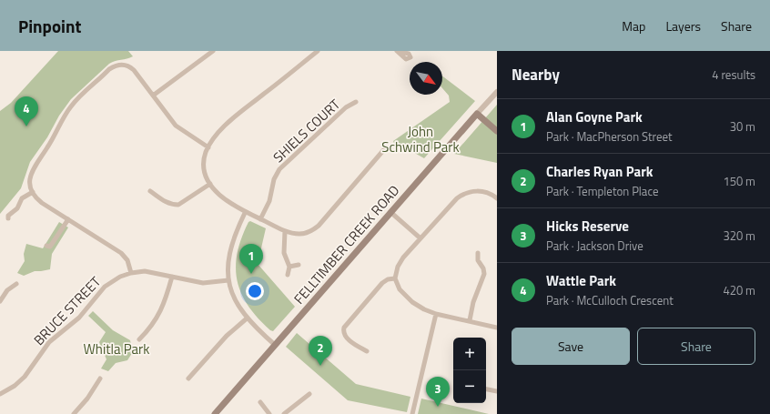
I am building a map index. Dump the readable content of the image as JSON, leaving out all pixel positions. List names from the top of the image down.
{
  "streets": {
    "main road": ["FELLTIMBER CREEK ROAD"],
    "street": ["SHIELS COURT", "BRUCE STREET"]
  },
  "parks": ["John Schwind Park", "Whitla Park"],
  "north": "bottom right",
  "page": {
    "header": "Pinpoint",
    "nav": ["Map", "Layers", "Share"],
    "heading": ["Nearby", "4 results"],
    "pins": [
      "4",
      "1",
      "2",
      "3"
    ],
    "list": [
      {
        "mark": "1",
        "name": "Alan Goyne Park",
        "note": "Park · MacPherson Street",
        "value": "30 m"
      },
      {
        "mark": "2",
        "name": "Charles Ryan Park",
        "note": "Park · Templeton Place",
        "value": "150 m"
      },
      {
        "mark": "3",
        "name": "Hicks Reserve",
        "note": "Park · Jackson Drive",
        "value": "320 m"
      },
      {
        "mark": "4",
        "name": "Wattle Park",
        "note": "Park · McCulloch Crescent",
        "value": "420 m"
      }
    ],
    "buttons": ["Save", "Share"],
    "map_buttons": ["+", "−"]
  }
}
